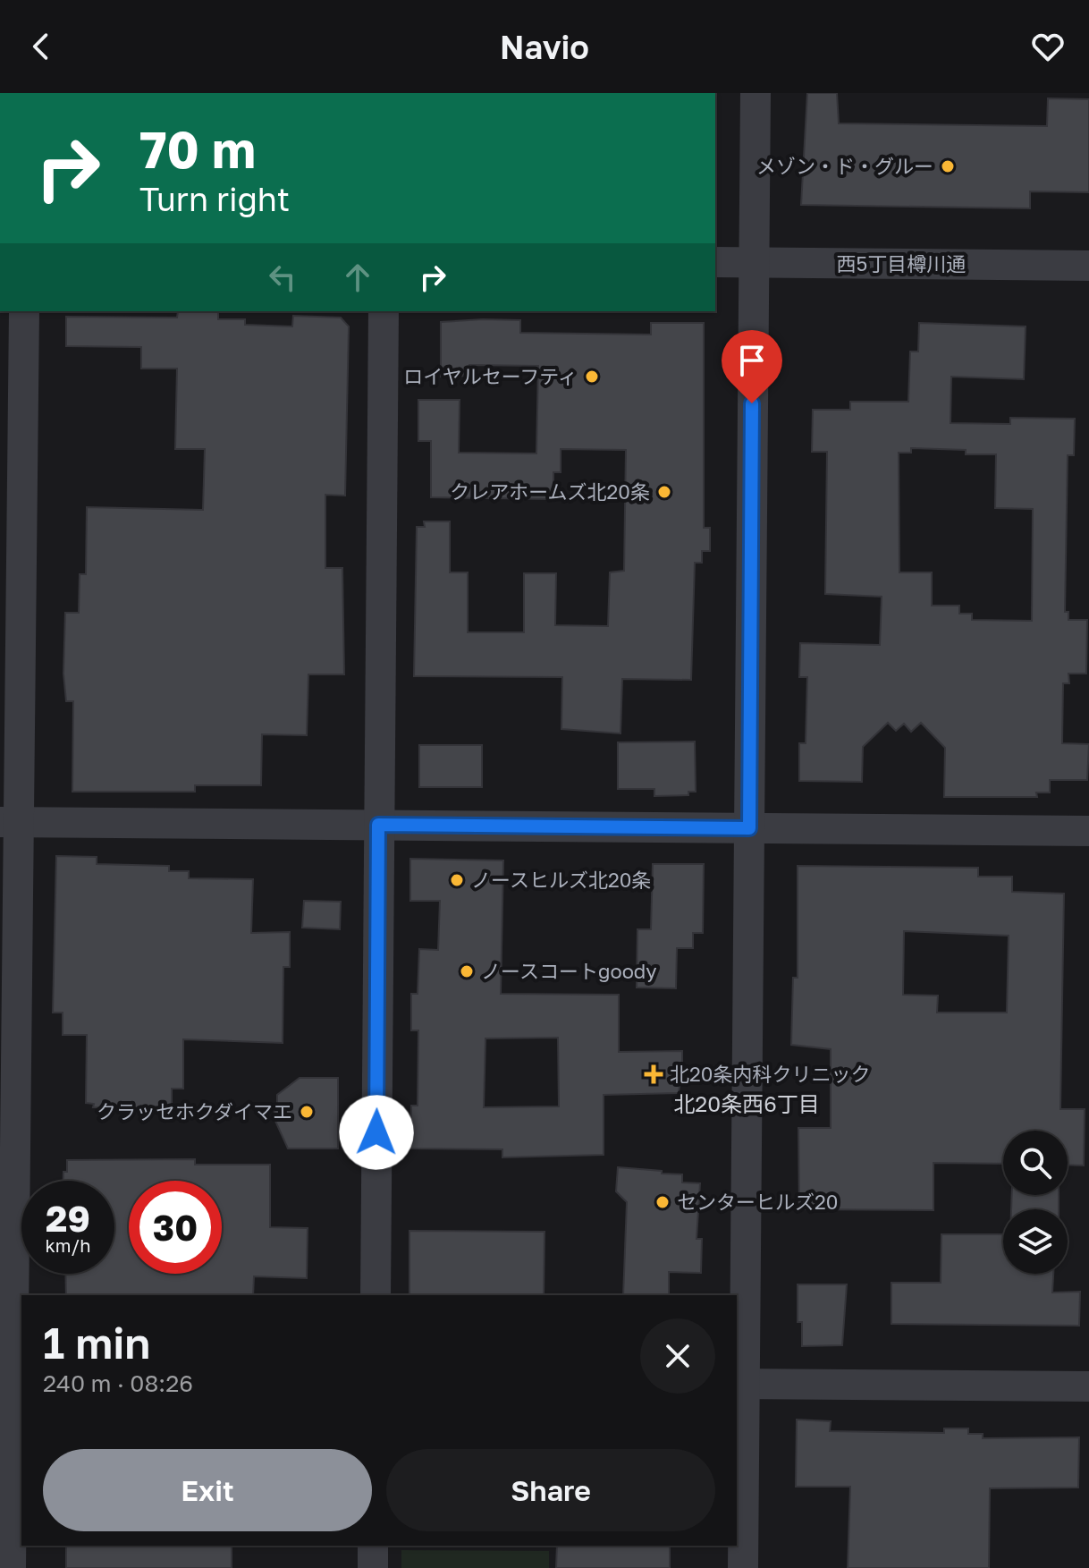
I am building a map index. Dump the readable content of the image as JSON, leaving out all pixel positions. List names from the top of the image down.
{
  "streets": {
    "street": ["西5丁目樽川通"]
  },
  "districts": ["北20条西6丁目"],
  "places": {
    "other": [
      "メゾン・ド・グルー",
      "ロイヤルセーフティ",
      "クレアホームズ北20条",
      "ノースヒルズ北20条",
      "ノースコートgoody",
      "クラッセホクダイマエ",
      "センターヒルズ20"
    ],
    "health": ["北20条内科クリニック"]
  },
  "page": {
    "header": "Navio",
    "turn": ["70 m", "Turn right"],
    "speed": "29 km/h",
    "limit": "30",
    "heading": ["1 min", "240 m · 08:26"],
    "buttons": ["Exit", "Share"]
  }
}
